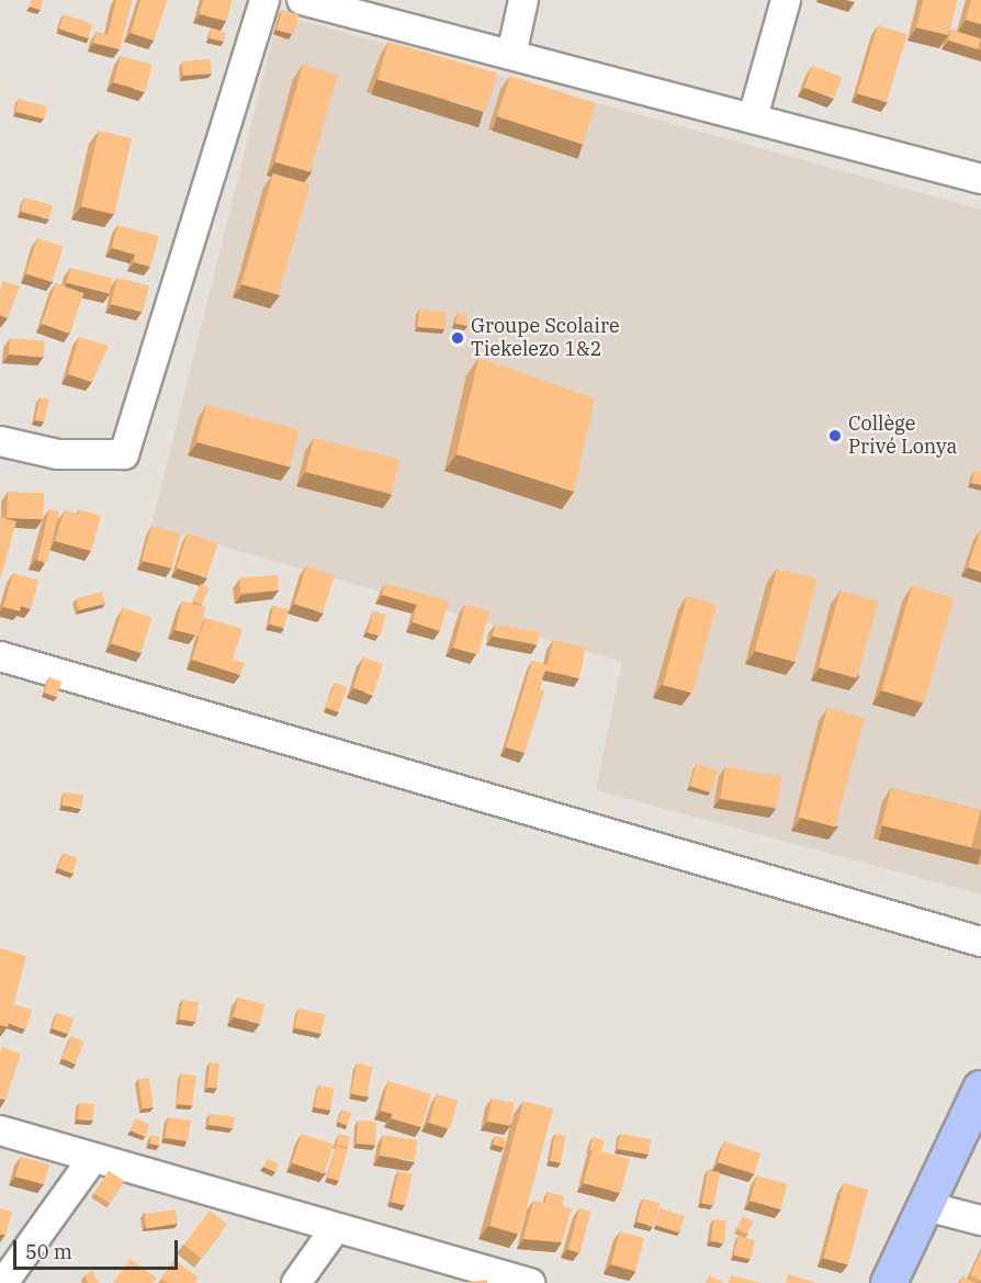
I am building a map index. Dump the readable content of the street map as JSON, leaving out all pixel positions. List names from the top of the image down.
{
  "places": ["Groupe Scolaire Tiekelezo 1&2", "Collège Privé Lonya"],
  "scale_bar": "50 m"
}
